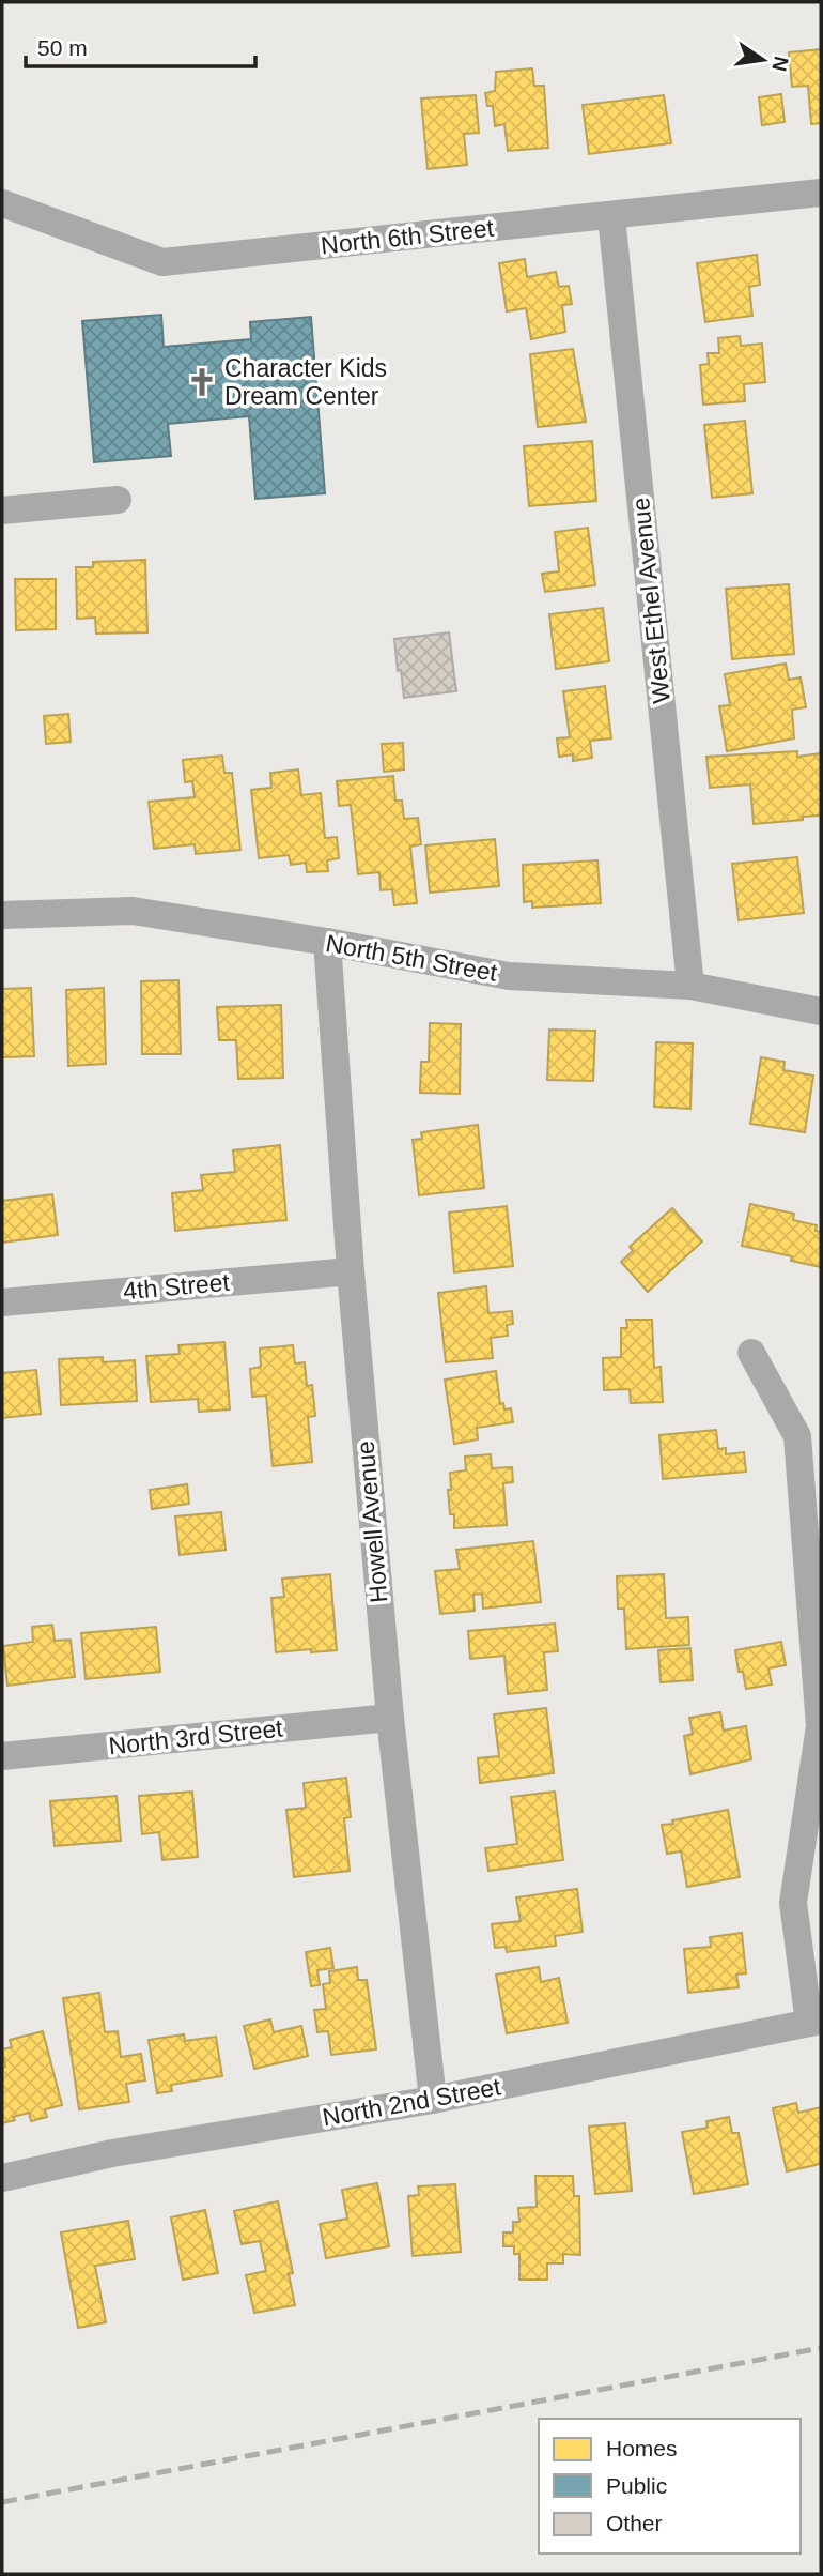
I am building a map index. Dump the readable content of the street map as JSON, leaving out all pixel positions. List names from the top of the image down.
{
  "streets": {
    "street": [
      "North 6th Street",
      "West Ethel Avenue",
      "North 5th Street",
      "4th Street",
      "Howell Avenue",
      "North 3rd Street",
      "North 2nd Street"
    ]
  },
  "crossings": [
    ["North 6th Street", "West Ethel Avenue"],
    ["West Ethel Avenue", "North 5th Street"],
    ["North 5th Street", "Howell Avenue"],
    ["4th Street", "Howell Avenue"],
    ["Howell Avenue", "North 3rd Street"],
    ["Howell Avenue", "North 2nd Street"]
  ],
  "places": {
    "church": ["Character Kids Dream Center"]
  },
  "legend": ["Homes", "Public", "Other"],
  "scale_bar": "50 m",
  "north": "right"
}
